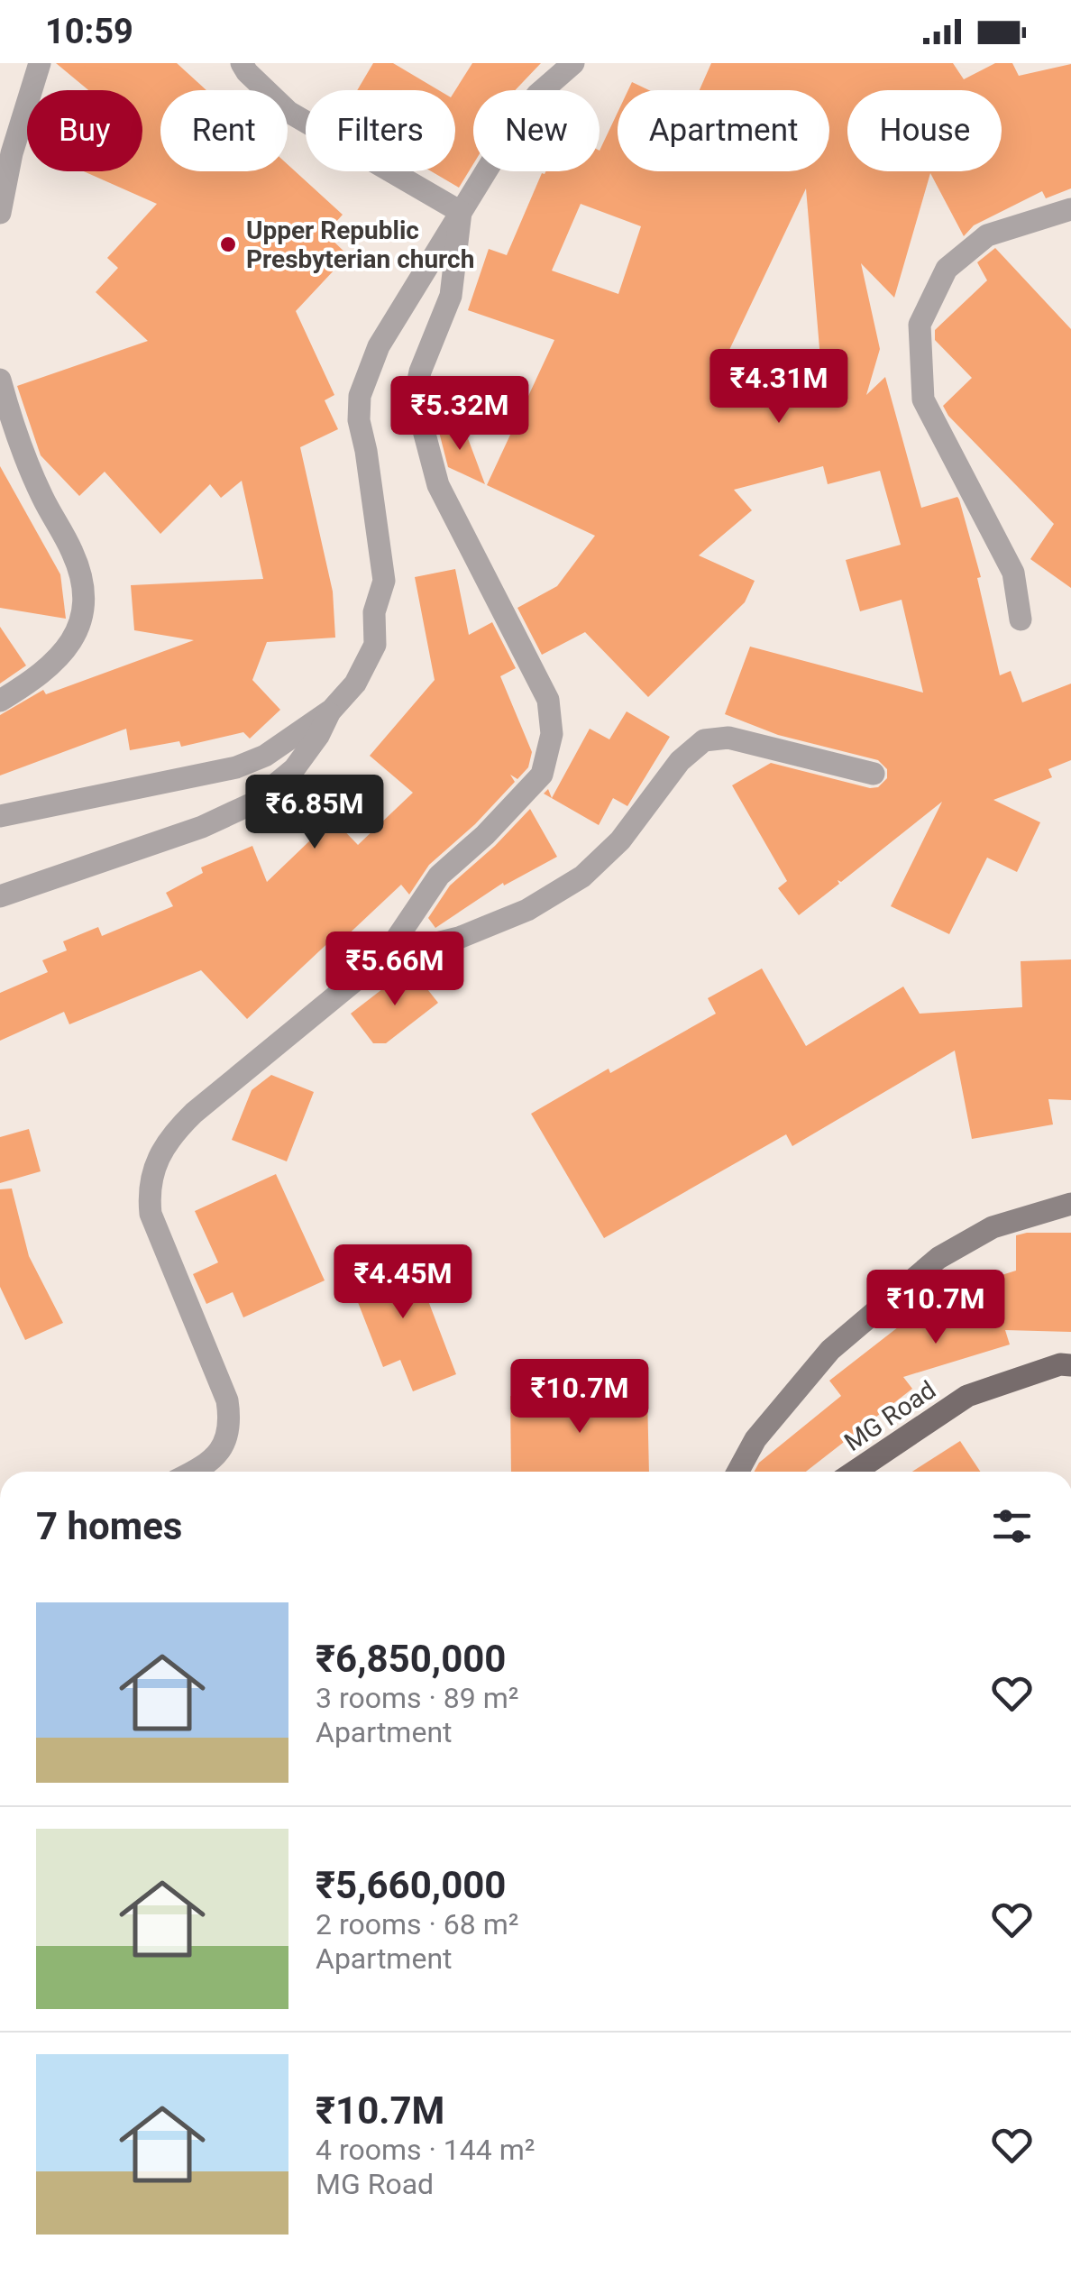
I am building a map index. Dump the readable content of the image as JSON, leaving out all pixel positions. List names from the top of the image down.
{
  "streets": {
    "main road": ["MG Road"]
  },
  "places": ["Upper Republic Presbyterian church"],
  "page": {
    "status": "10:59",
    "chip": [
      "Buy",
      "Rent",
      "Filters",
      "New",
      "Apartment",
      "House"
    ],
    "price": [
      "₹4.31M",
      "₹5.32M",
      "₹6.85M",
      "₹5.66M",
      "₹4.45M",
      "₹10.7M",
      "₹10.7M"
    ],
    "heading": "7 homes",
    "list": [
      {
        "name": "₹6,850,000",
        "note": "3 rooms · 89 m² · Apartment"
      },
      {
        "name": "₹5,660,000",
        "note": "2 rooms · 68 m² · Apartment"
      },
      {
        "name": "₹10.7M",
        "note": "4 rooms · 144 m² · MG Road"
      }
    ]
  }
}
